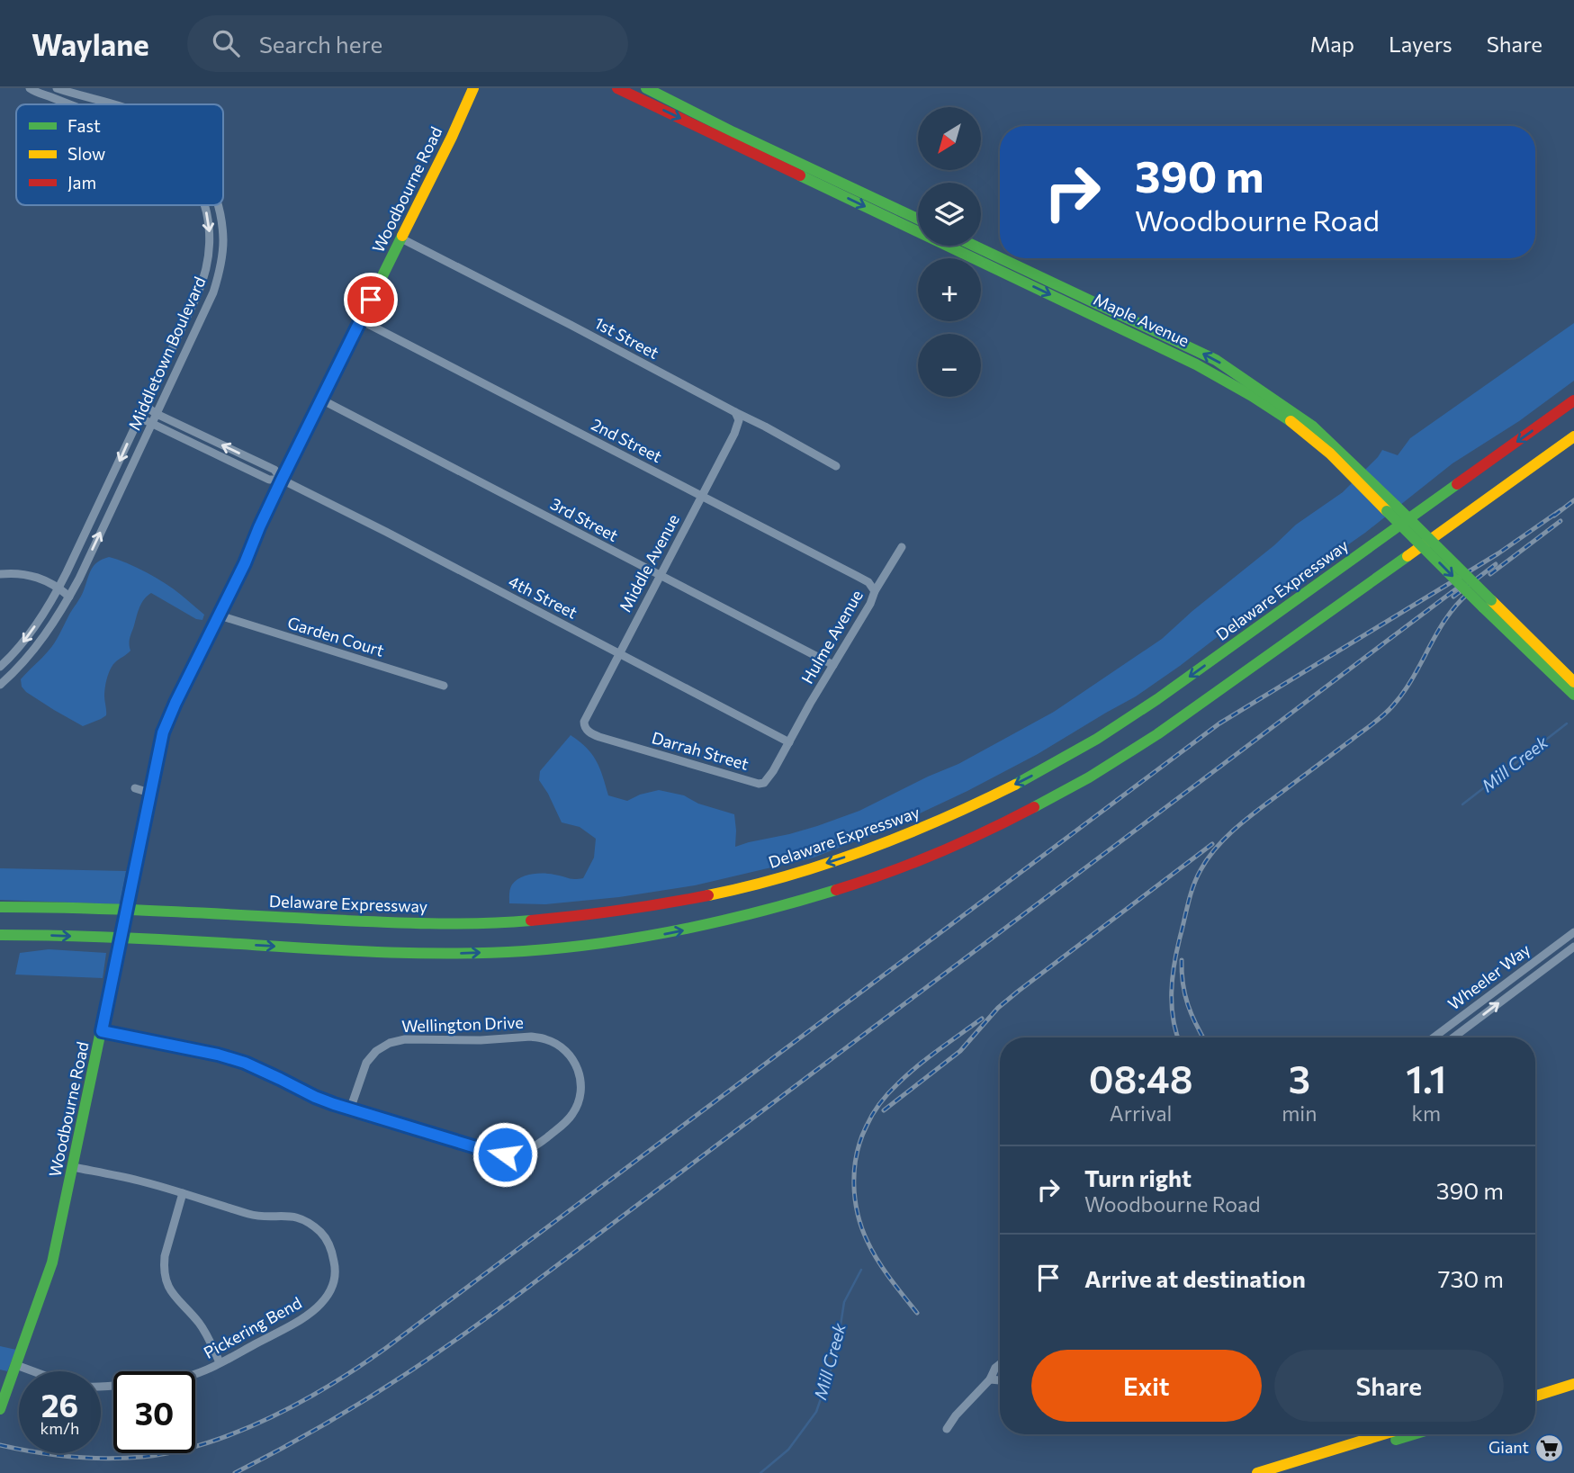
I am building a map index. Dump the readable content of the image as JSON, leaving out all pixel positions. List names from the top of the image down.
{
  "streets": {
    "main road": ["Woodbourne Road", "Maple Avenue", "Delaware Expressway"],
    "street": [
      "1st Street",
      "Middletown Boulevard",
      "2nd Street",
      "3rd Street",
      "Middle Avenue",
      "4th Street",
      "Garden Court",
      "Hulme Avenue",
      "Darrah Street",
      "Wheeler Way",
      "Wellington Drive",
      "Pickering Bend"
    ]
  },
  "crossings": [
    ["Woodbourne Road", "1st Street"],
    ["Woodbourne Road", "2nd Street"],
    ["Woodbourne Road", "3rd Street"],
    ["Woodbourne Road", "4th Street"],
    ["Woodbourne Road", "Garden Court"],
    ["Woodbourne Road", "Wellington Drive"],
    ["Woodbourne Road", "Pickering Bend"],
    ["1st Street", "Middle Avenue"],
    ["Middletown Boulevard", "4th Street"],
    ["2nd Street", "Middle Avenue"],
    ["2nd Street", "Hulme Avenue"],
    ["3rd Street", "Middle Avenue"],
    ["3rd Street", "Hulme Avenue"],
    ["Middle Avenue", "4th Street"],
    ["Middle Avenue", "Darrah Street"],
    ["4th Street", "Hulme Avenue"],
    ["4th Street", "Darrah Street"],
    ["Hulme Avenue", "Darrah Street"]
  ],
  "water": ["Mill Creek"],
  "places": {
    "supermarket": ["Giant"]
  },
  "legend": ["Fast", "Slow", "Jam"],
  "north": "bottom left",
  "page": {
    "header": "Waylane",
    "search": "Search here",
    "nav": ["Map", "Layers", "Share"],
    "map_buttons": ["+", "−"],
    "turn": ["390 m", "Woodbourne Road"],
    "eta": [
      "08:48",
      "Arrival",
      "3",
      "min",
      "1.1",
      "km"
    ],
    "list": [
      {
        "name": "Turn right",
        "note": "Woodbourne Road",
        "value": "390 m"
      },
      {
        "name": "Arrive at destination",
        "value": "730 m"
      }
    ],
    "buttons": ["Exit", "Share"],
    "speed": "26 km/h",
    "limit": "30"
  }
}
